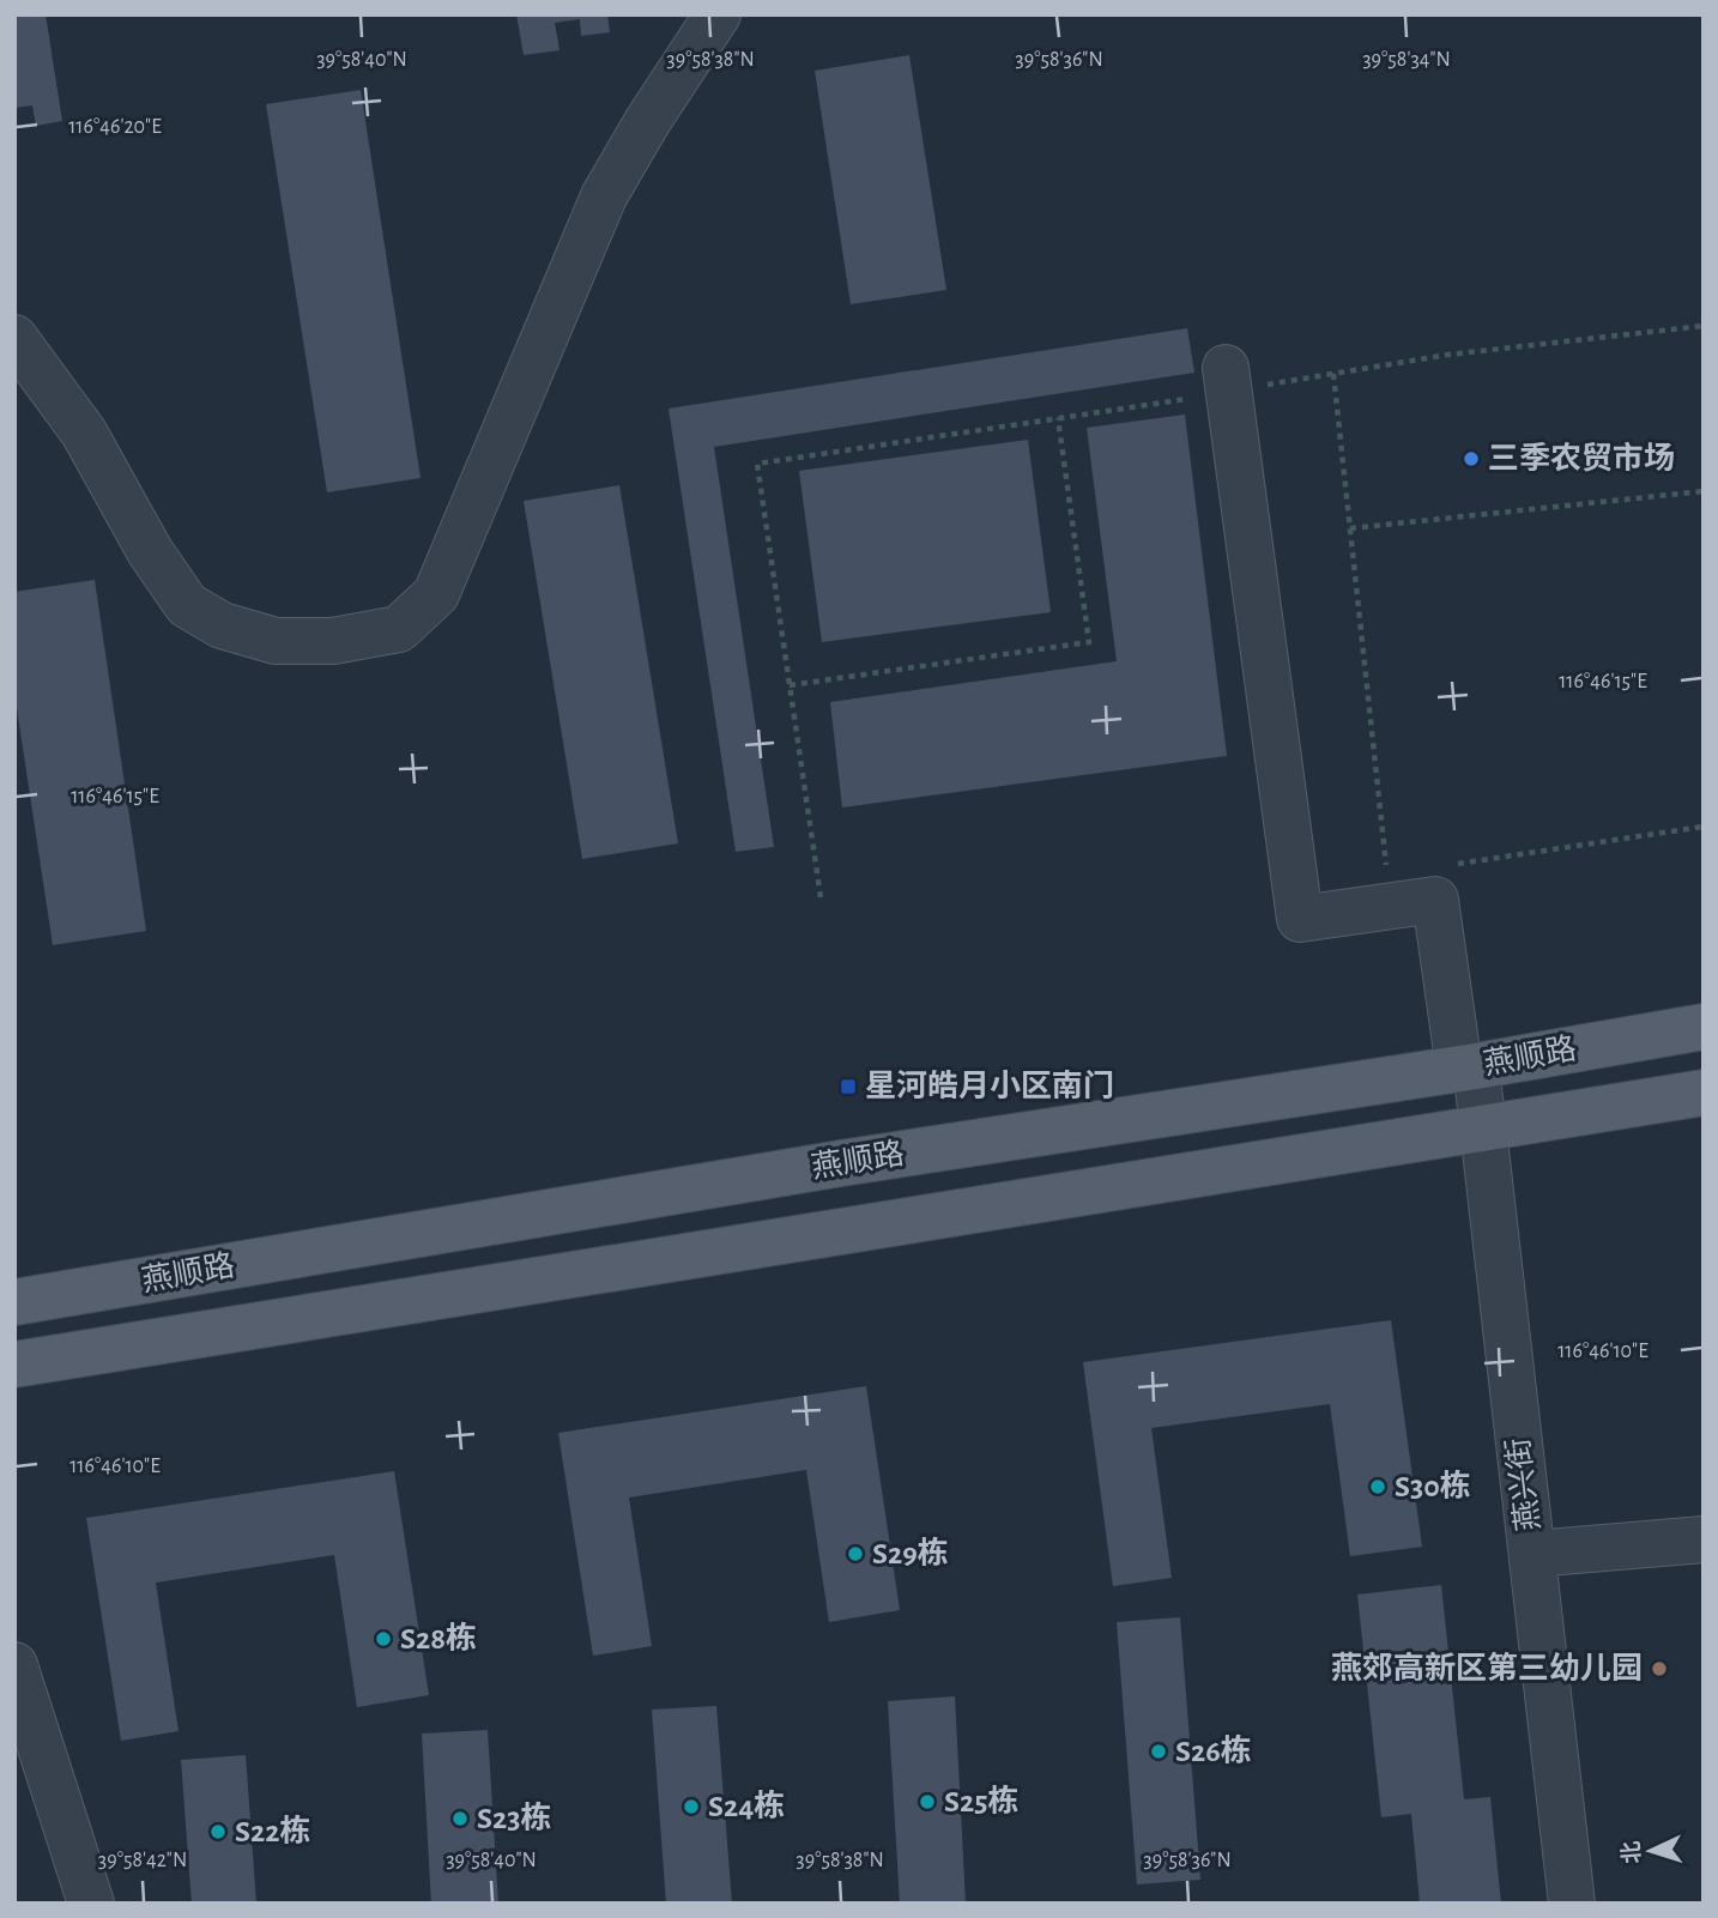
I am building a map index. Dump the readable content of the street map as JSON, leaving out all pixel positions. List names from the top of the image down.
{
  "streets": {
    "main road": ["燕顺路"],
    "street": ["燕兴街"]
  },
  "crossings": [
    ["燕顺路", "燕兴街"]
  ],
  "places": {
    "other": [
      "三季农贸市场",
      "S30栋",
      "S29栋",
      "S28栋",
      "燕郊高新区第三幼儿园",
      "S26栋",
      "S25栋",
      "S24栋",
      "S23栋",
      "S22栋"
    ],
    "transit": ["星河皓月小区南门"]
  },
  "north": "left",
  "coordinates": [
    "39°58'40\"N",
    "39°58'38\"N",
    "39°58'36\"N",
    "39°58'34\"N",
    "116°46'20\"E",
    "116°46'15\"E",
    "116°46'10\"E",
    "39°58'42\"N"
  ]
}
